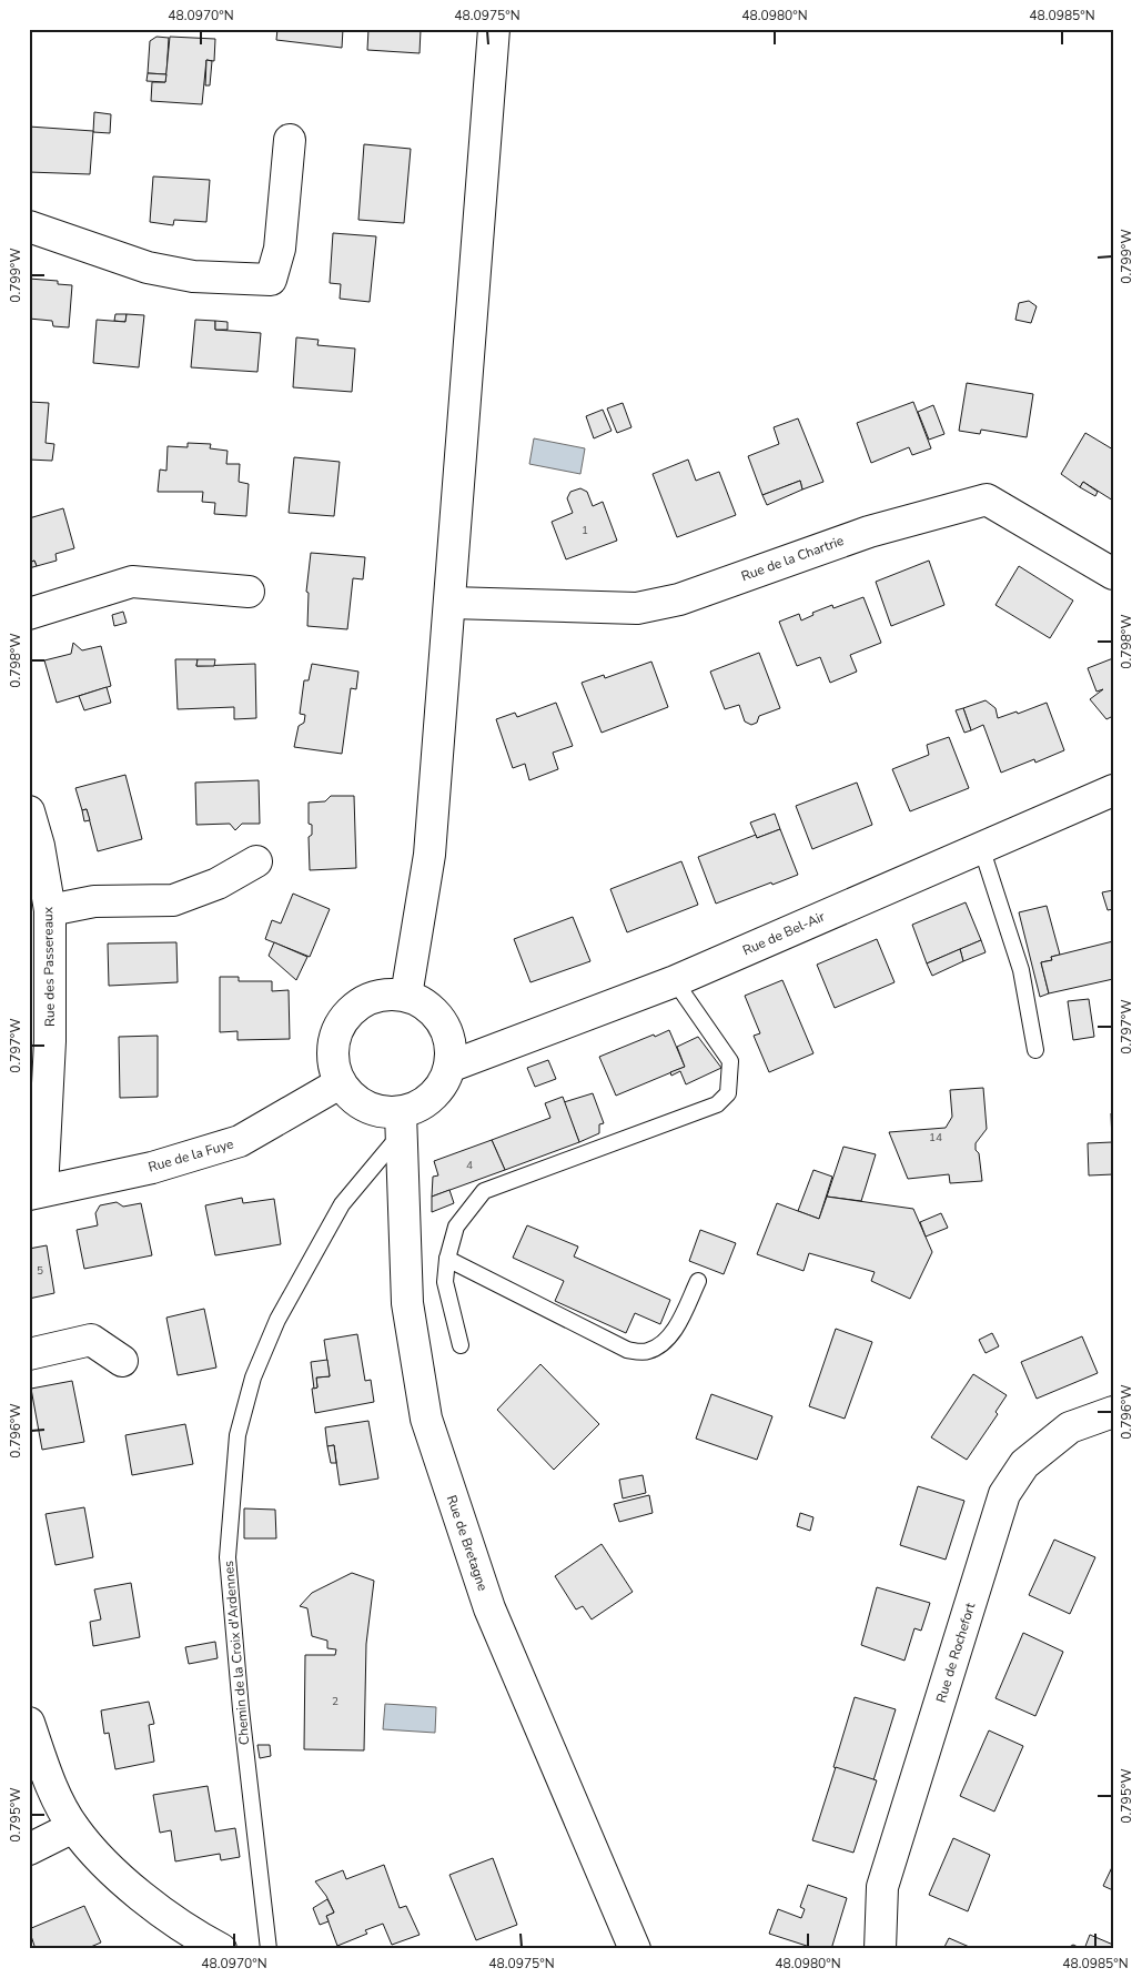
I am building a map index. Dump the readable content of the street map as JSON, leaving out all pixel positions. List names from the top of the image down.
{
  "streets": {
    "street": [
      "Rue de la Chartrie",
      "Rue de Bel-Air",
      "Rue des Passereaux",
      "Rue de la Fuye",
      "Rue de Bretagne",
      "Rue de Rochefort"
    ],
    "lane": ["Chemin de la Croix d'Ardennes"]
  },
  "crossings": [
    ["Rue de Bel-Air", "Rue de la Fuye"],
    ["Rue de Bel-Air", "Rue de Bretagne"],
    ["Rue de Bel-Air", "Chemin de la Croix d'Ardennes"],
    ["Rue des Passereaux", "Rue de la Fuye"],
    ["Rue de la Fuye", "Rue de Bretagne"],
    ["Rue de la Fuye", "Chemin de la Croix d'Ardennes"],
    ["Rue de Bretagne", "Chemin de la Croix d'Ardennes"]
  ],
  "house_numbers": [
    "1",
    "14",
    "4",
    "5",
    "2"
  ],
  "coordinates": [
    "48.0970°N",
    "48.0975°N",
    "48.0980°N",
    "48.0985°N",
    "0.799°W",
    "0.798°W",
    "0.797°W",
    "0.796°W",
    "0.795°W"
  ]
}
